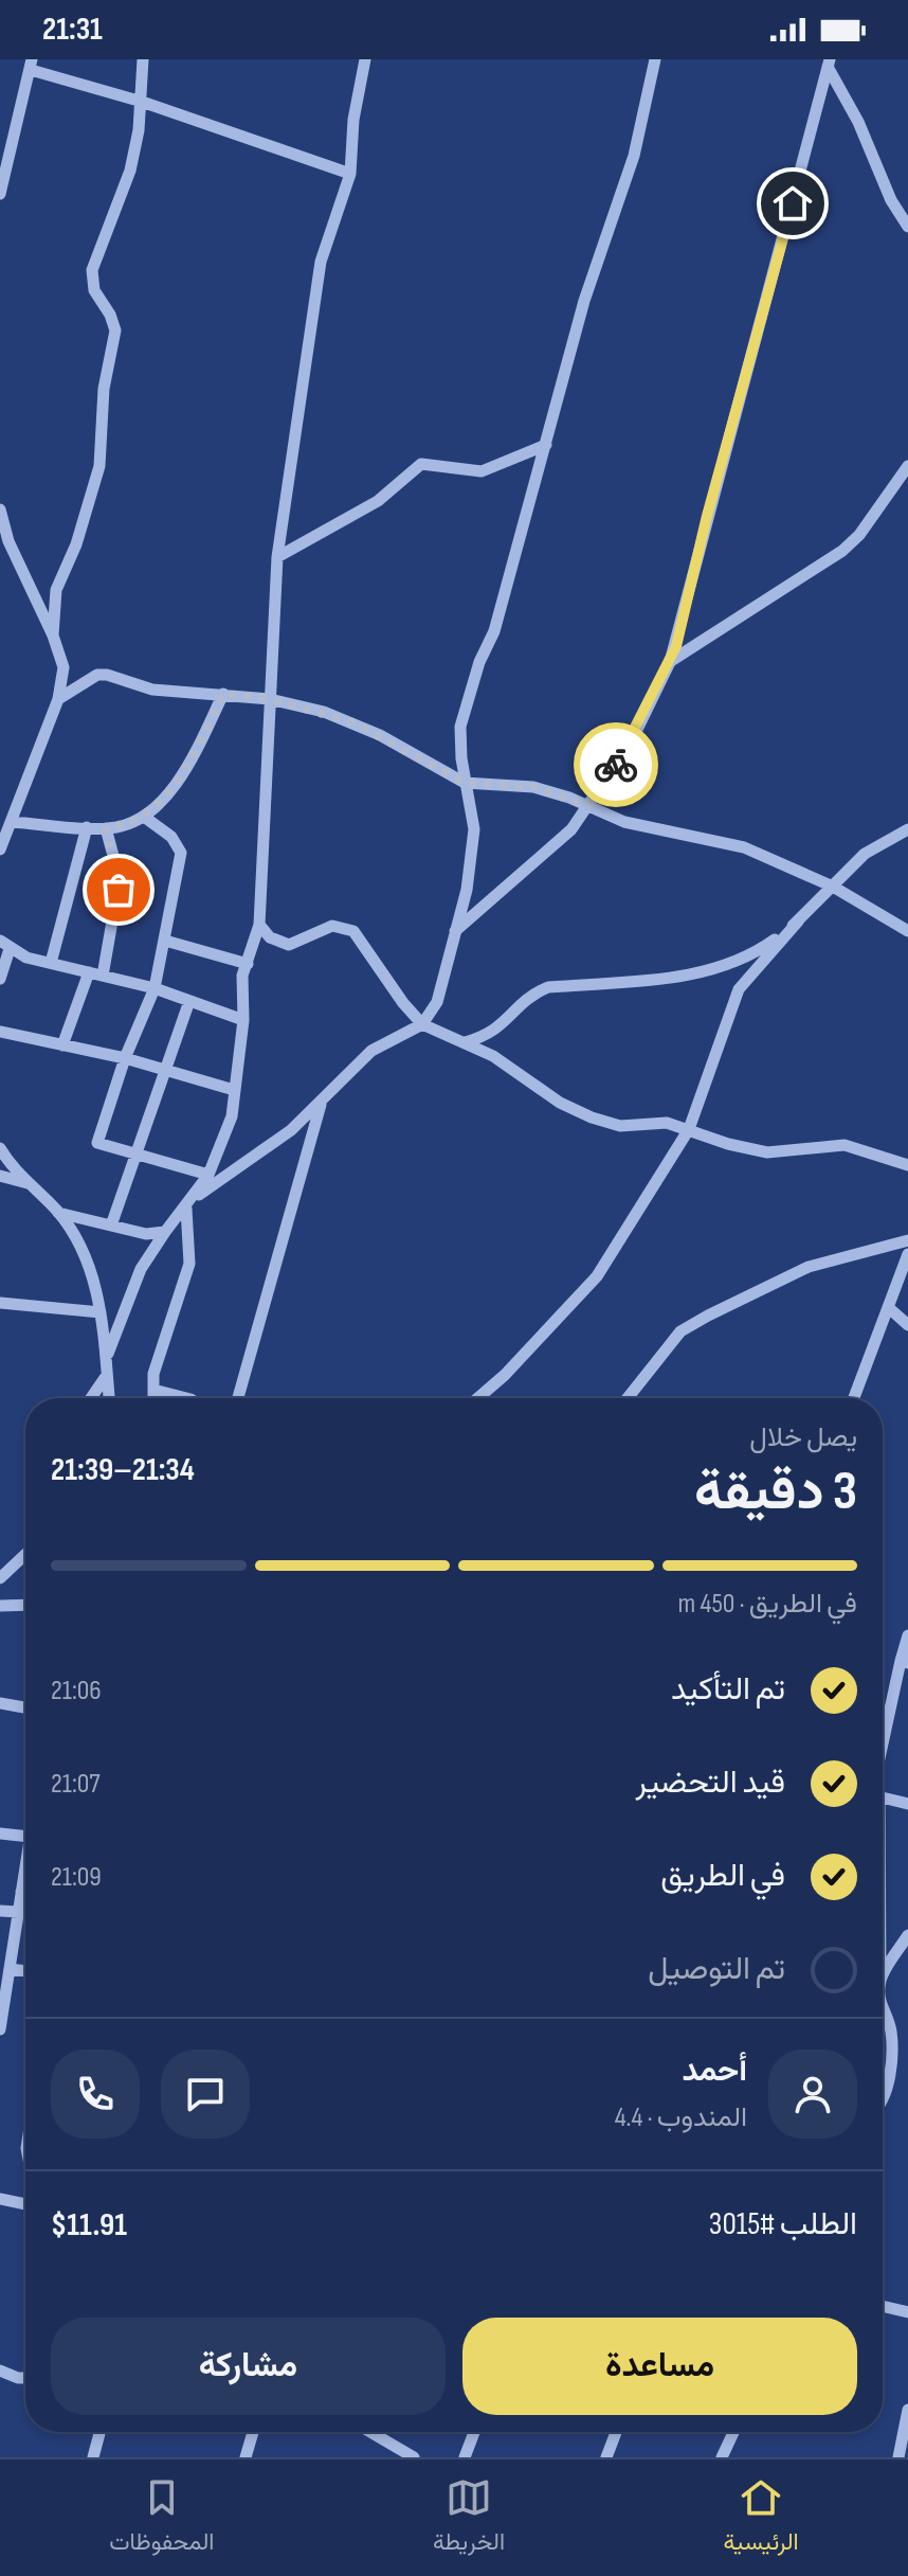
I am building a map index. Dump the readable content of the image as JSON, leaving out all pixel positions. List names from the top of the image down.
{
  "page": {
    "status": "21:31",
    "heading": ["3 دقيقة", "يصل خلال", "21:34–21:39"],
    "panel": [
      "أحمد",
      "المندوب · 4.4",
      "الطلب #3015",
      "$11.91"
    ],
    "bar": "في الطريق · 450 m",
    "list": [
      ["تم التأكيد", "21:06"],
      ["قيد التحضير", "21:07"],
      ["في الطريق", "21:09"],
      "تم التوصيل"
    ],
    "buttons": ["مساعدة", "مشاركة"],
    "tabs": ["الرئيسية", "الخريطة", "المحفوظات"]
  }
}
